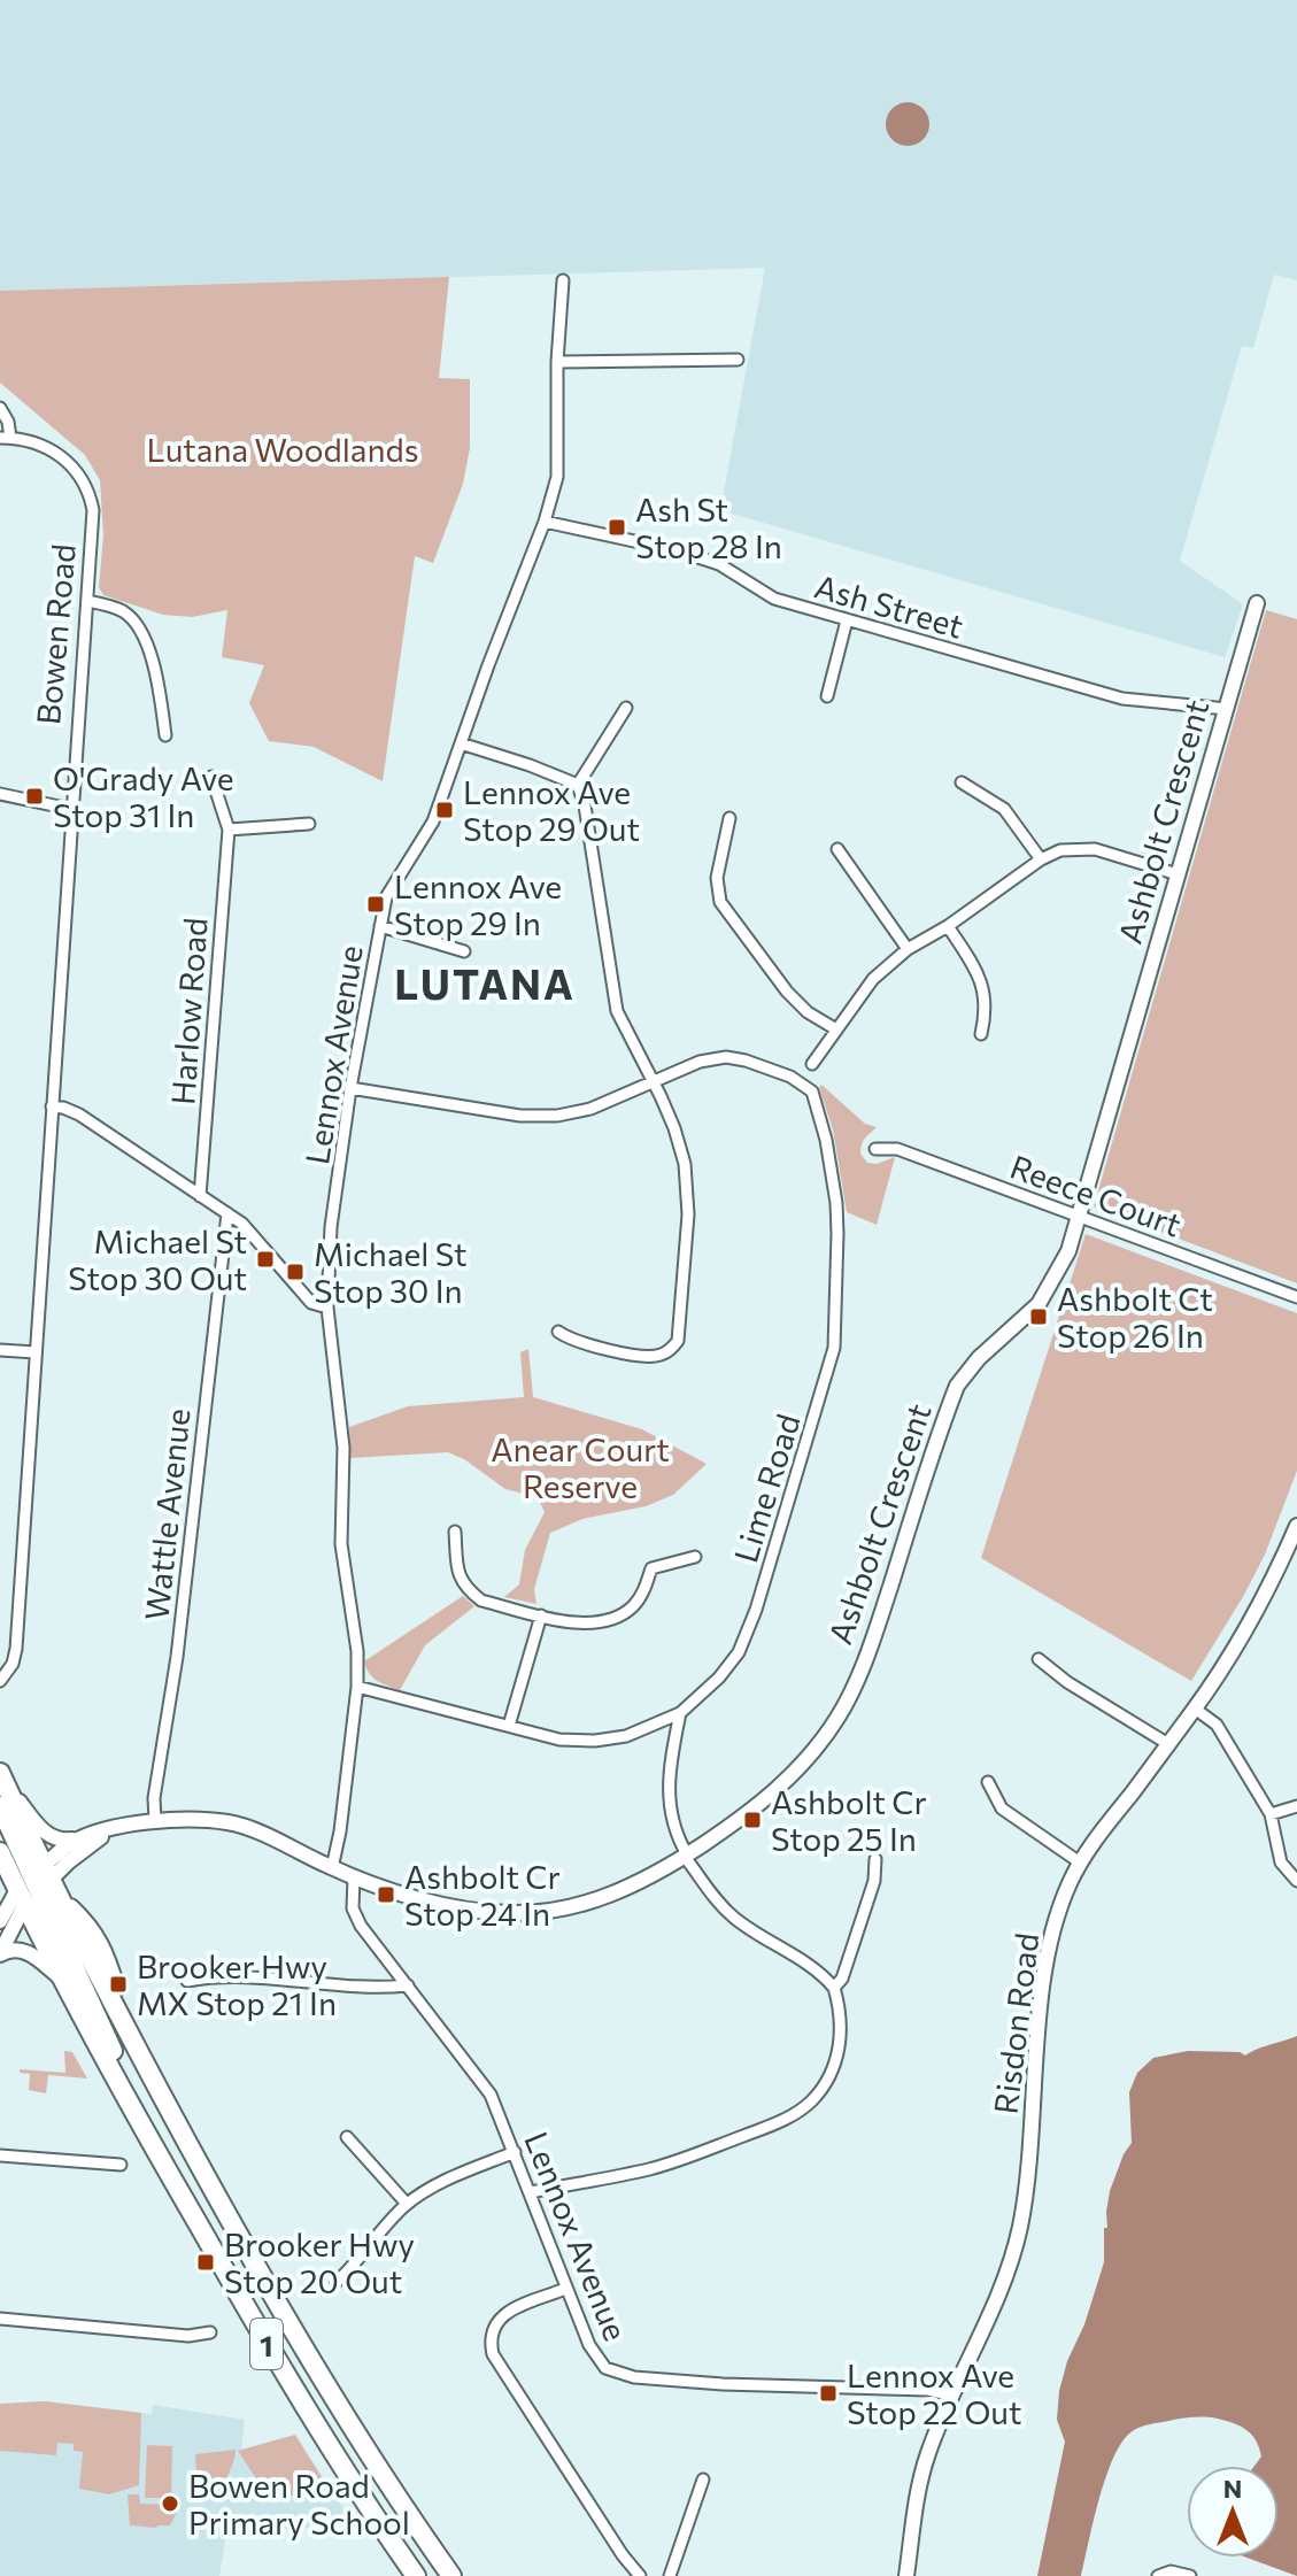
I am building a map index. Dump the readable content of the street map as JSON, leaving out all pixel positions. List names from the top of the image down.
{
  "streets": {
    "highway": ["1"],
    "street": [
      "Ash Street",
      "Bowen Road",
      "Ashbolt Crescent",
      "Harlow Road",
      "Lennox Avenue",
      "Reece Court",
      "Lime Road",
      "Wattle Avenue",
      "Risdon Road"
    ]
  },
  "crossings": [
    ["Ash Street", "Ashbolt Crescent"],
    ["Ash Street", "Lennox Avenue"],
    ["Ashbolt Crescent", "Lennox Avenue"],
    ["Ashbolt Crescent", "Reece Court"],
    ["Ashbolt Crescent", "Wattle Avenue"],
    ["Ashbolt Crescent", "1"],
    ["Lennox Avenue", "Lime Road"],
    ["Lennox Avenue", "Risdon Road"]
  ],
  "districts": ["LUTANA"],
  "parks": ["Lutana Woodlands", "Anear Court Reserve"],
  "places": {
    "transit": [
      "Ash St Stop 28 In",
      "O'Grady Ave Stop 31 In",
      "Lennox Ave Stop 29 Out",
      "Lennox Ave Stop 29 In",
      "Michael St Stop 30 Out",
      "Michael St Stop 30 In",
      "Ashbolt Ct Stop 26 In",
      "Ashbolt Cr Stop 25 In",
      "Ashbolt Cr Stop 24 In",
      "Brooker Hwy MX Stop 21 In",
      "Brooker Hwy Stop 20 Out",
      "Lennox Ave Stop 22 Out"
    ],
    "other": ["Bowen Road Primary School"]
  },
  "north": "top"
}
